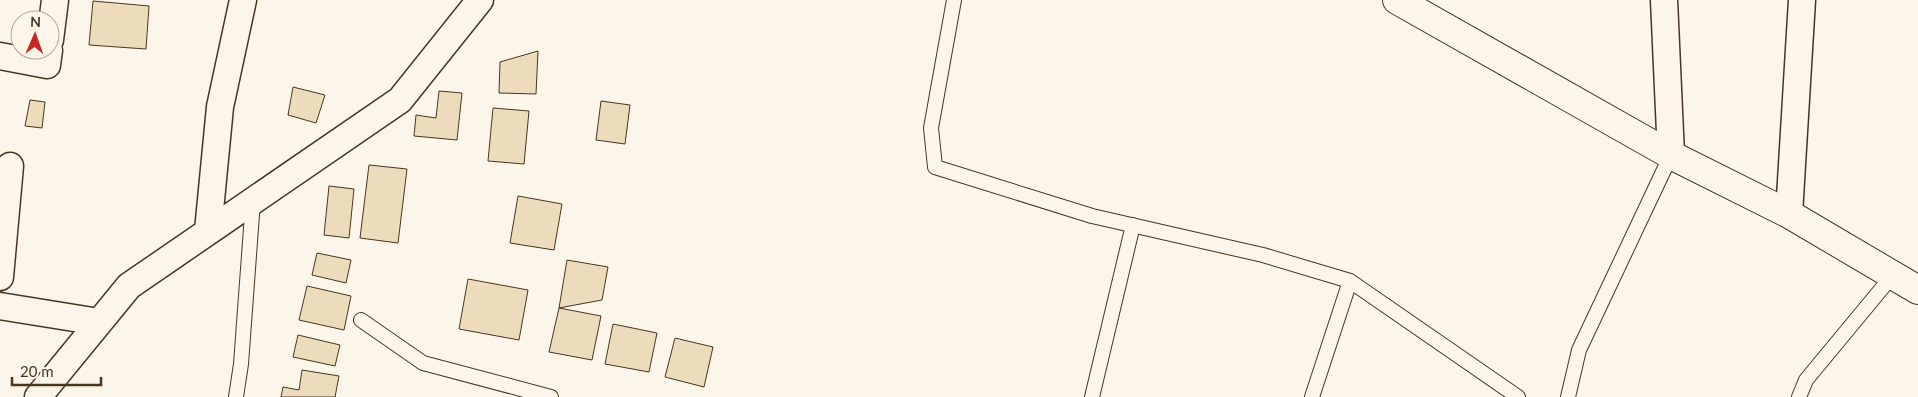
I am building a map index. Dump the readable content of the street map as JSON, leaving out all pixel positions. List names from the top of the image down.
{
  "scale_bar": "20 m",
  "north": "top"
}
